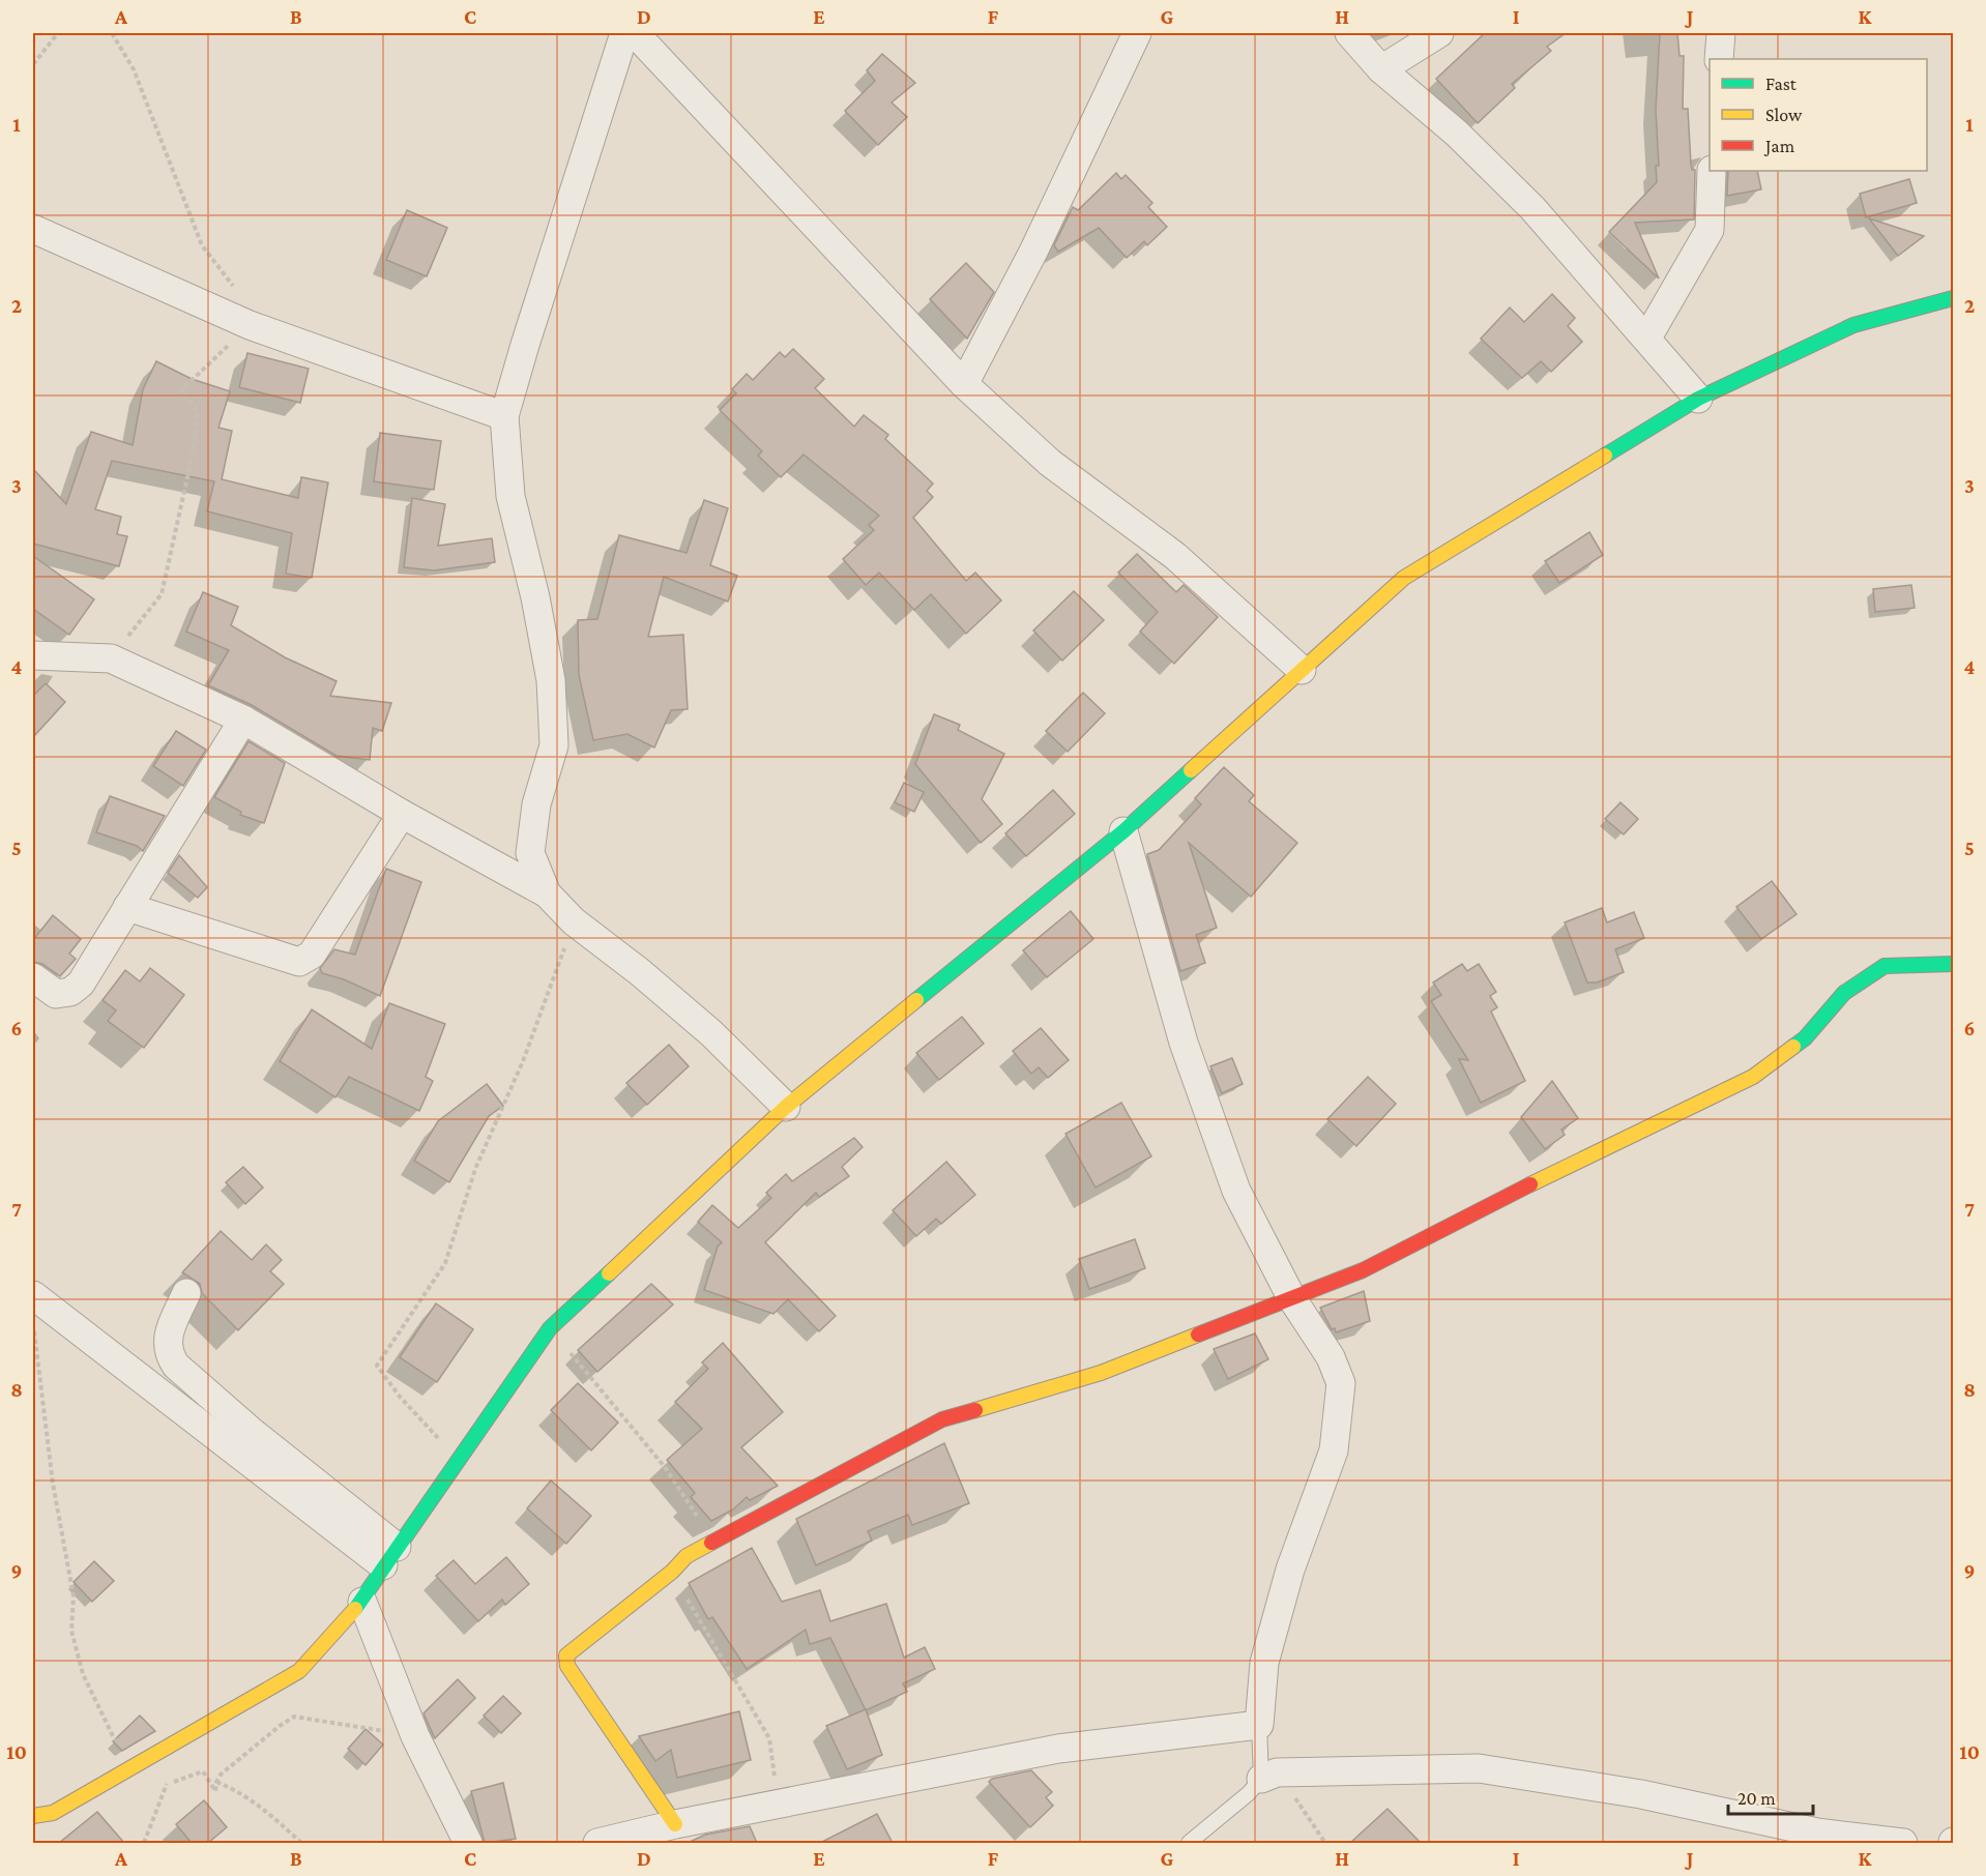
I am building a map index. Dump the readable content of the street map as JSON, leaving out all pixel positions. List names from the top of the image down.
{
  "legend": ["Fast", "Slow", "Jam"],
  "scale_bar": "20 m",
  "grid": {
    "columns": [
      "A",
      "B",
      "C",
      "D",
      "E",
      "F",
      "G",
      "H",
      "I",
      "J",
      "K"
    ],
    "rows": [
      "1",
      "2",
      "3",
      "4",
      "5",
      "6",
      "7",
      "8",
      "9",
      "10"
    ]
  }
}
